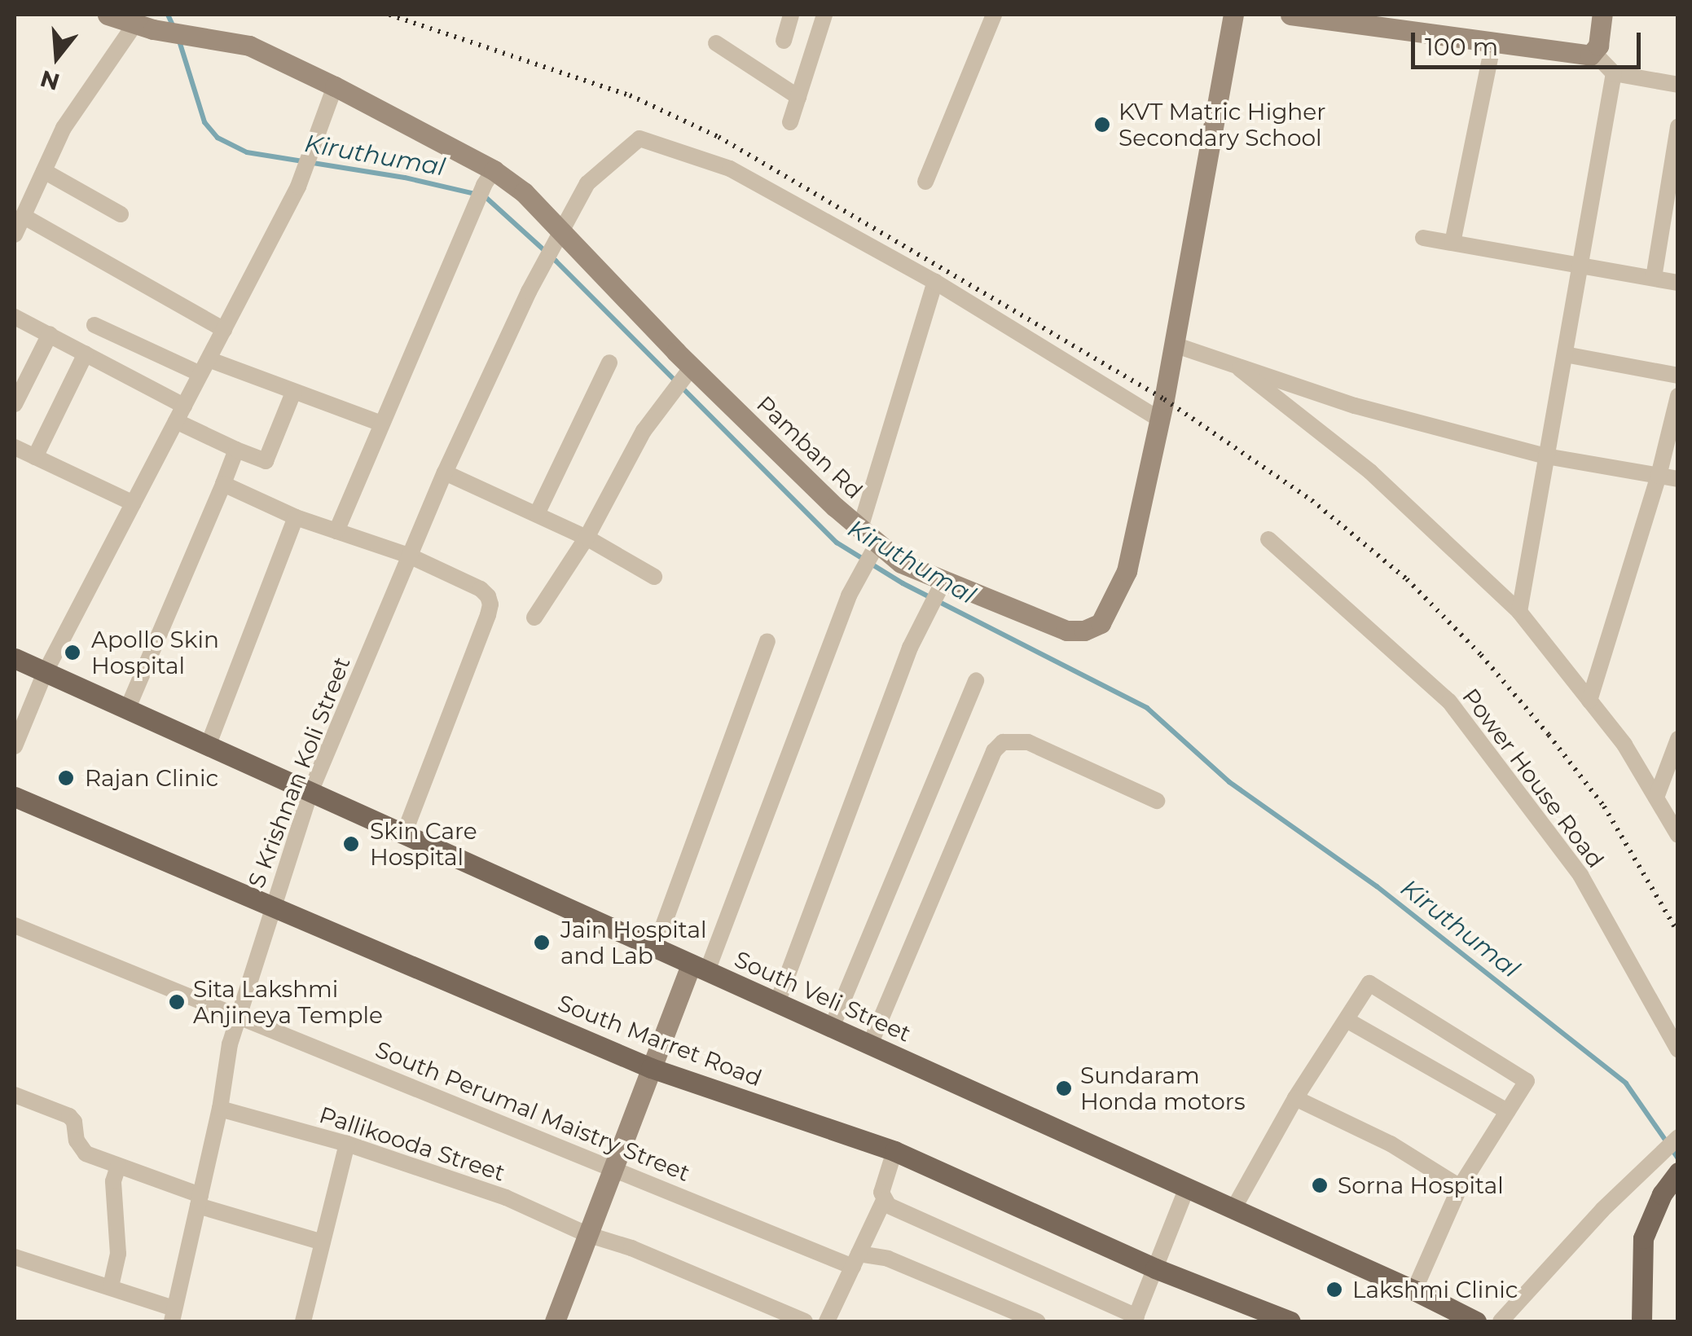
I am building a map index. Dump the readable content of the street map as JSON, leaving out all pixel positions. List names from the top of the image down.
{
  "streets": {
    "main road": ["South Veli Street", "South Marret Road"],
    "street": [
      "Pamban Rd",
      "S Krishnan Koli Street",
      "Power House Road",
      "South Perumal Maistry Street",
      "Pallikooda Street"
    ]
  },
  "crossings": [
    ["Pamban Rd", "S Krishnan Koli Street"],
    ["S Krishnan Koli Street", "South Veli Street"],
    ["S Krishnan Koli Street", "South Marret Road"],
    ["S Krishnan Koli Street", "South Perumal Maistry Street"],
    ["S Krishnan Koli Street", "Pallikooda Street"]
  ],
  "water": ["Kiruthumal"],
  "places": [
    "KVT Matric Higher Secondary School",
    "Apollo Skin Hospital",
    "Rajan Clinic",
    "Skin Care Hospital",
    "Jain Hospital and Lab",
    "Sita Lakshmi Anjineya Temple",
    "Sundaram Honda motors",
    "Sorna Hospital",
    "Lakshmi Clinic"
  ],
  "scale_bar": "100 m",
  "north": "bottom"
}
